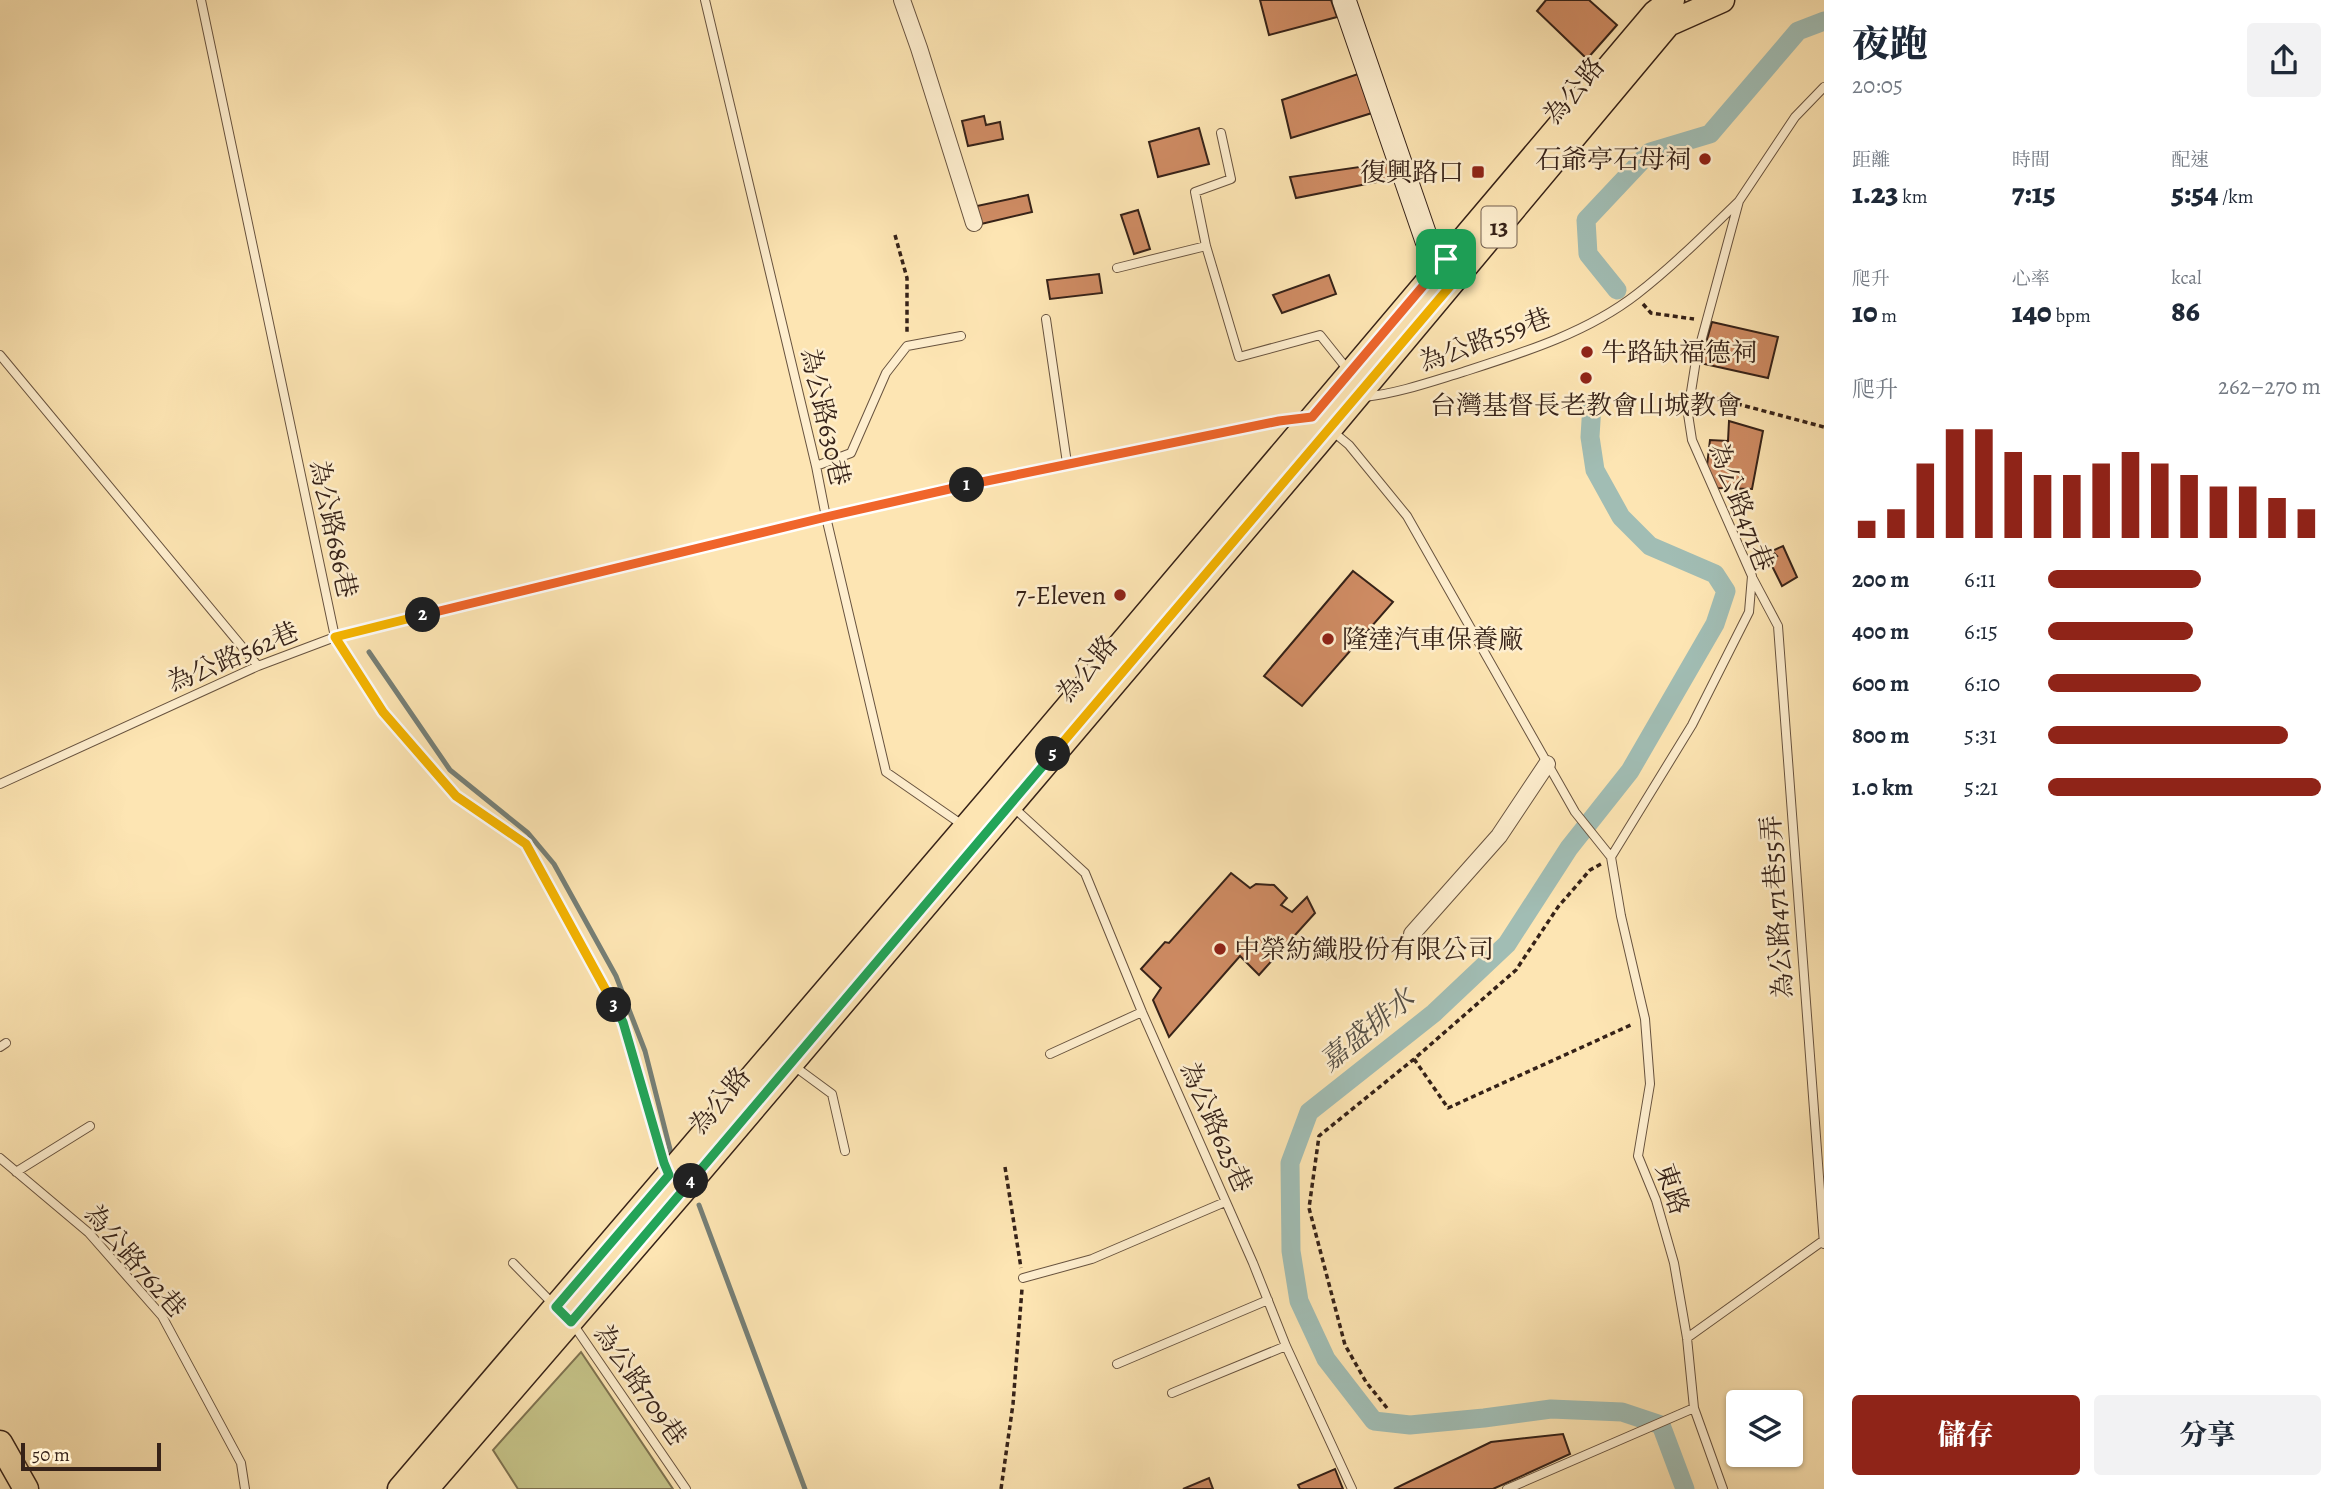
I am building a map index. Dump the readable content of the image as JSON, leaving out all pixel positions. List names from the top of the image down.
{
  "streets": {
    "main road": ["為公路", "13"],
    "lane": [
      "為公路559巷",
      "為公路630巷",
      "為公路471巷",
      "為公路686巷",
      "為公路562巷",
      "為公路471巷55弄",
      "為公路625巷",
      "東路",
      "為公路762巷",
      "為公路709巷"
    ]
  },
  "crossings": [
    ["為公路", "為公路559巷"],
    ["為公路", "為公路630巷"],
    ["為公路", "為公路686巷"],
    ["為公路", "為公路562巷"],
    ["為公路", "為公路625巷"],
    ["為公路", "為公路709巷"],
    ["為公路630巷", "為公路562巷"],
    ["為公路471巷", "為公路471巷55弄"],
    ["為公路471巷", "東路"],
    ["為公路686巷", "為公路562巷"]
  ],
  "water": ["嘉盛排水"],
  "places": {
    "other": [
      "石爺亭石母祠",
      "牛路缺福德祠",
      "台灣基督長老教會山城教會",
      "7-Eleven",
      "隆達汽車保養廠",
      "中榮紡織股份有限公司"
    ],
    "transit": ["復興路口"]
  },
  "scale_bar": "50 m",
  "page": {
    "heading": ["夜跑", "20:05"],
    "stats": [
      ["距離", "1.23 km"],
      ["時間", "7:15"],
      ["配速", "5:54 /km"],
      ["爬升", "10 m"],
      ["心率", "140 bpm"],
      ["kcal", "86"]
    ],
    "chart": ["爬升", "262–270 m"],
    "pins": [
      "1",
      "2",
      "5",
      "3",
      "4"
    ],
    "list": [
      {
        "name": "200 m",
        "note": "6:11"
      },
      {
        "name": "400 m",
        "note": "6:15"
      },
      {
        "name": "600 m",
        "note": "6:10"
      },
      {
        "name": "800 m",
        "note": "5:31"
      },
      {
        "name": "1.0 km",
        "note": "5:21"
      }
    ],
    "buttons": ["儲存", "分享"],
    "scale": "50 m"
  }
}
